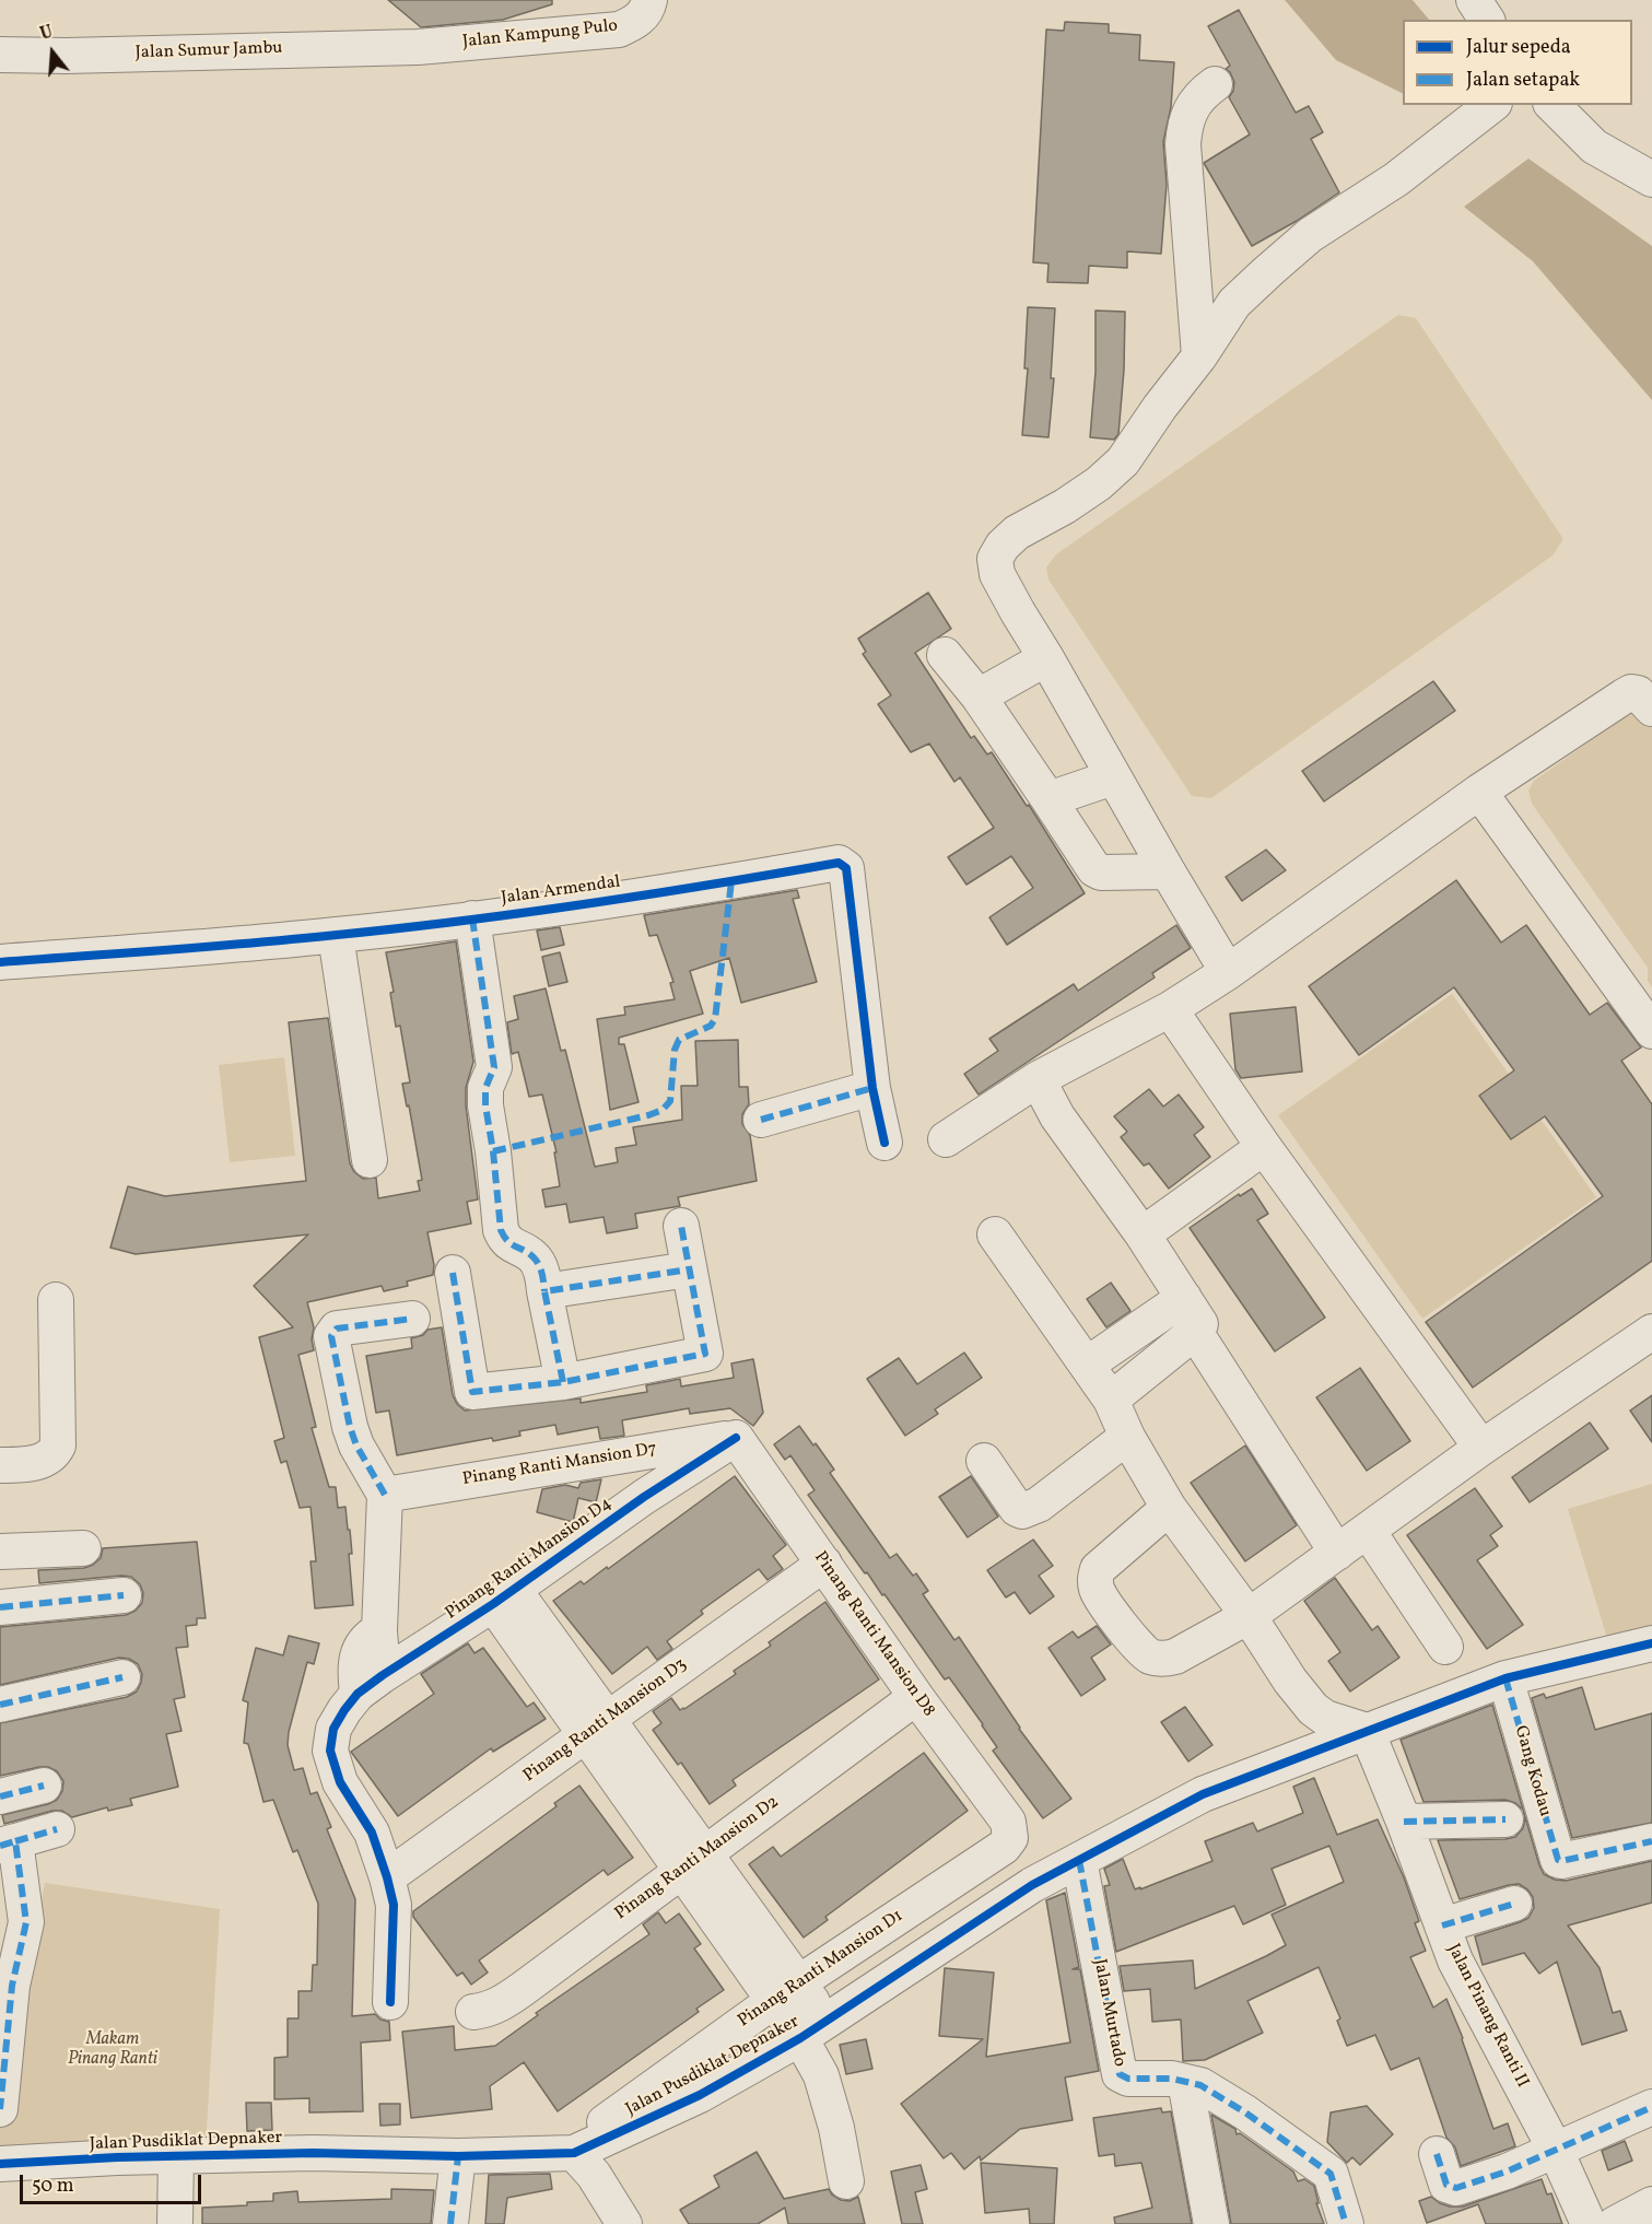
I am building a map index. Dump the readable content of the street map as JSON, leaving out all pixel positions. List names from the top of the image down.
{
  "streets": {
    "street": [
      "Jalan Kampung Pulo",
      "Jalan Sumur Jambu",
      "Jalan Armendal",
      "Pinang Ranti Mansion D7",
      "Pinang Ranti Mansion D4",
      "Pinang Ranti Mansion D8",
      "Pinang Ranti Mansion D3",
      "Gang Kodau",
      "Pinang Ranti Mansion D2",
      "Pinang Ranti Mansion D1",
      "Jalan Murtado",
      "Jalan Pinang Ranti II",
      "Jalan Pusdiklat Depnaker"
    ]
  },
  "crossings": [
    ["Jalan Kampung Pulo", "Jalan Sumur Jambu"],
    ["Pinang Ranti Mansion D7", "Pinang Ranti Mansion D4"],
    ["Pinang Ranti Mansion D7", "Pinang Ranti Mansion D8"],
    ["Pinang Ranti Mansion D4", "Pinang Ranti Mansion D8"],
    ["Pinang Ranti Mansion D8", "Pinang Ranti Mansion D3"],
    ["Pinang Ranti Mansion D8", "Pinang Ranti Mansion D2"],
    ["Pinang Ranti Mansion D8", "Pinang Ranti Mansion D1"],
    ["Gang Kodau", "Jalan Pusdiklat Depnaker"],
    ["Pinang Ranti Mansion D1", "Jalan Pusdiklat Depnaker"],
    ["Jalan Murtado", "Jalan Pusdiklat Depnaker"],
    ["Jalan Pinang Ranti II", "Jalan Pusdiklat Depnaker"]
  ],
  "parks": ["Makam Pinang Ranti"],
  "legend": ["Jalur sepeda", "Jalan setapak"],
  "scale_bar": "50 m",
  "north": "top"
}
